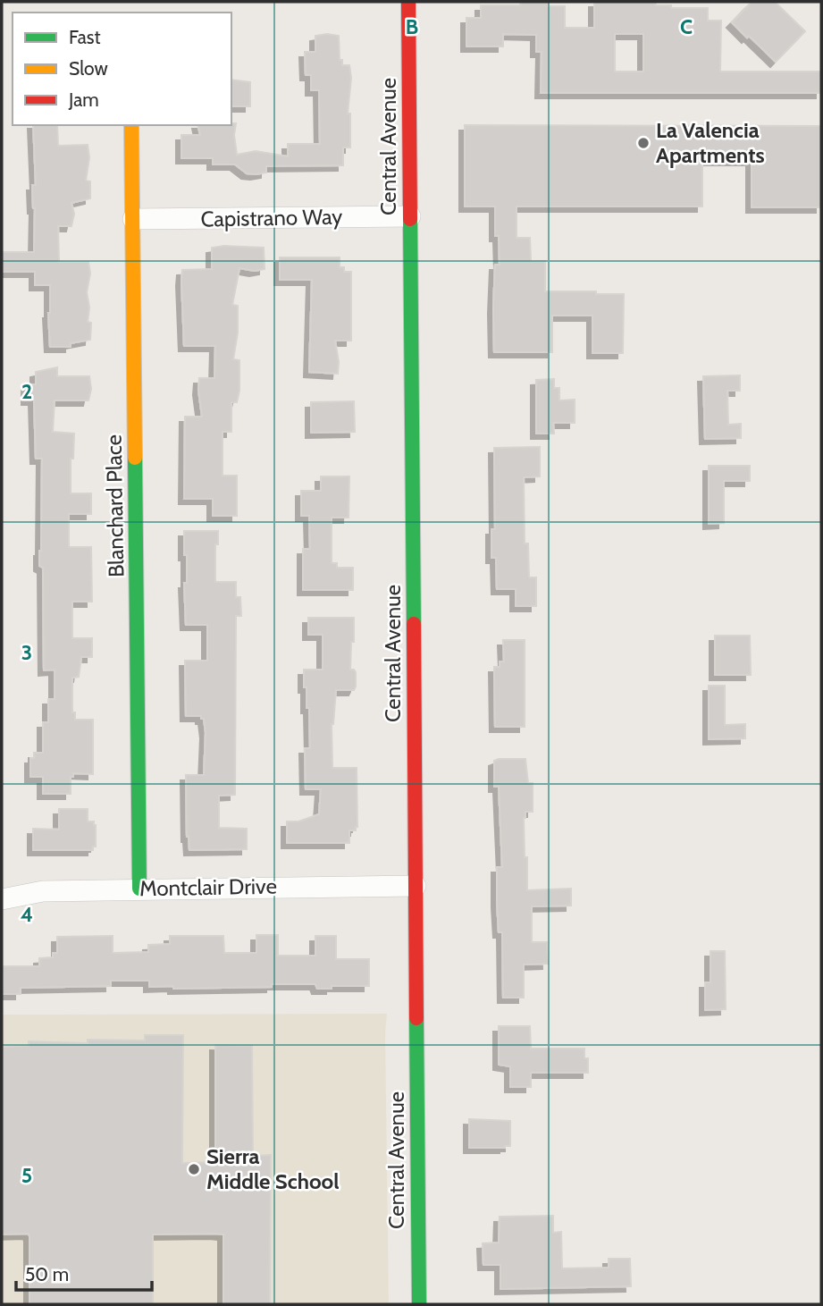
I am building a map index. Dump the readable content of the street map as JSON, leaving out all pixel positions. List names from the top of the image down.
{
  "streets": {
    "main road": ["Central Avenue", "Blanchard Place"],
    "street": ["Capistrano Way", "Montclair Drive"]
  },
  "crossings": [
    ["Central Avenue", "Capistrano Way"],
    ["Central Avenue", "Montclair Drive"],
    ["Capistrano Way", "Blanchard Place"],
    ["Blanchard Place", "Montclair Drive"]
  ],
  "places": ["La Valencia Apartments", "Sierra Middle School"],
  "legend": ["Fast", "Slow", "Jam"],
  "scale_bar": "50 m",
  "grid": {
    "columns": ["B", "C"],
    "rows": [
      "2",
      "3",
      "4",
      "5"
    ]
  }
}
